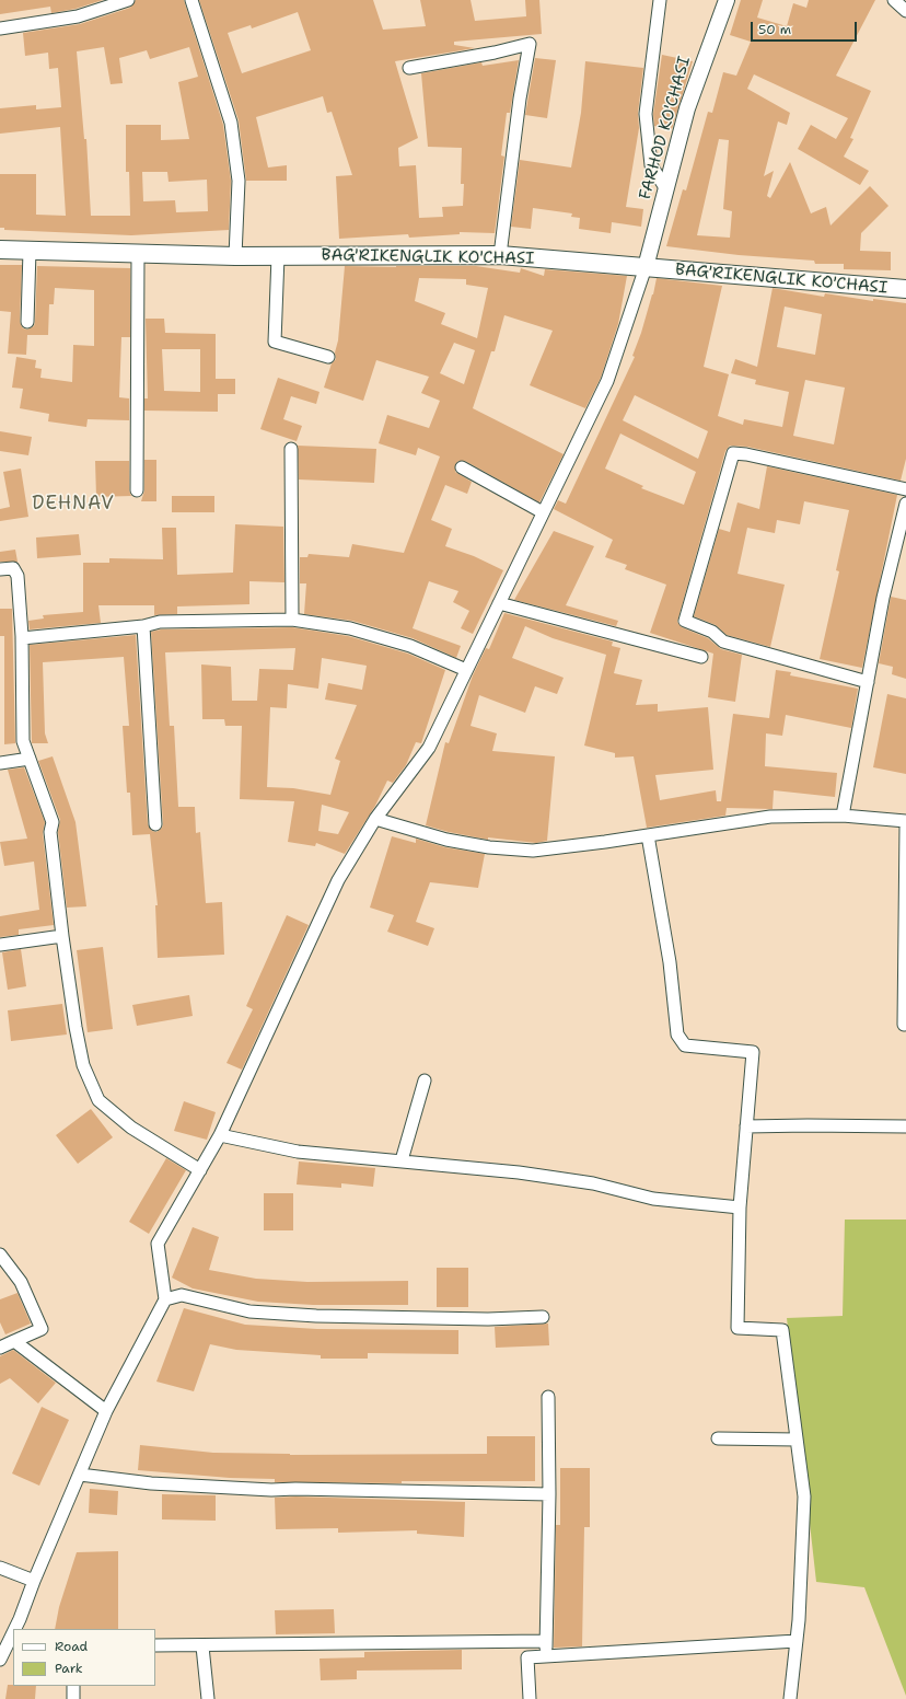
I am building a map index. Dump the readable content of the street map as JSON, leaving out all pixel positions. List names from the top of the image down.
{
  "streets": {
    "main road": ["BAG'RIKENGLIK KO'CHASI"],
    "street": ["FARHOD KO'CHASI"]
  },
  "crossings": [
    ["FARHOD KO'CHASI", "BAG'RIKENGLIK KO'CHASI"]
  ],
  "districts": ["DEHNAV"],
  "legend": ["Road", "Park"],
  "scale_bar": "50 m"
}
